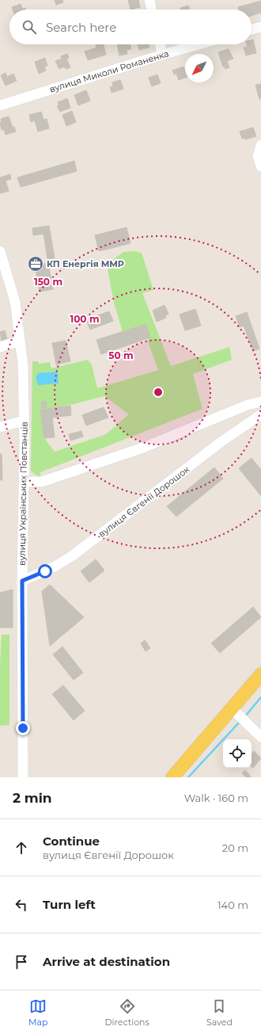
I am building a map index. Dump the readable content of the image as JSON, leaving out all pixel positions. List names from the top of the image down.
{
  "streets": {
    "street": ["вулиця Миколи Романенка", "вулиця Українських Повстанців", "вулиця Євгенії Дорошок"]
  },
  "crossings": [
    ["вулиця Українських Повстанців", "вулиця Євгенії Дорошок"]
  ],
  "places": {
    "office": ["КП Енергія ММР"]
  },
  "north": "bottom left",
  "page": {
    "search": "Search here",
    "heading": ["2 min", "Walk · 160 m"],
    "list": [
      ["Continue", "вулиця Євгенії Дорошок", "20 m"],
      ["Turn left", "140 m"],
      "Arrive at destination"
    ],
    "nav": ["Map", "Directions", "Saved"]
  },
  "rings": ["150 m", "100 m", "50 m"]
}
